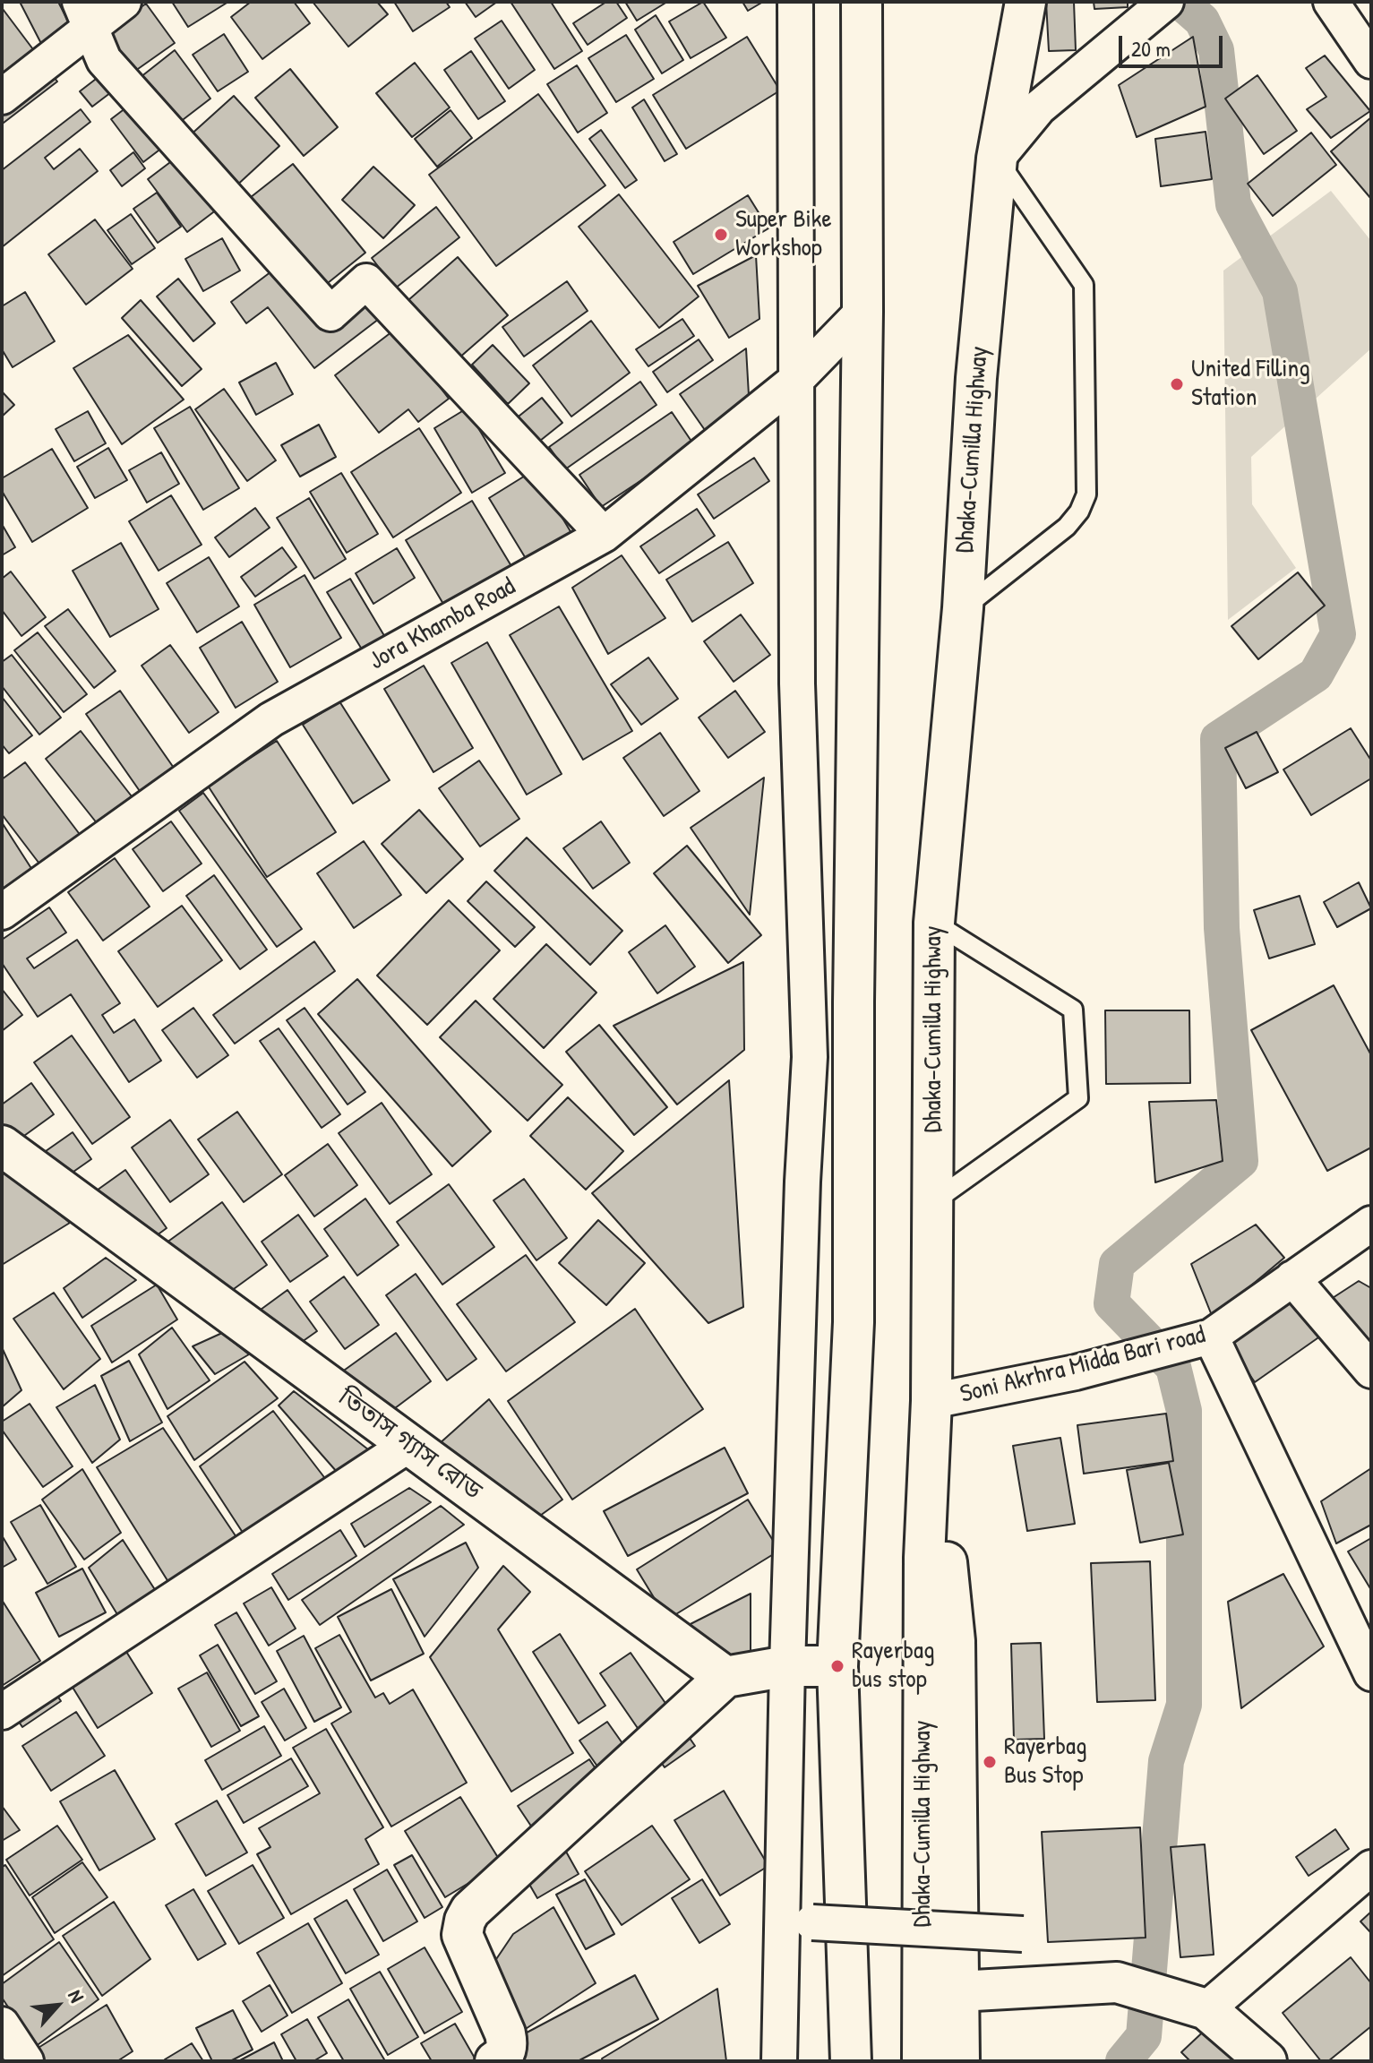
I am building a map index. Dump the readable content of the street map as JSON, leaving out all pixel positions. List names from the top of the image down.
{
  "streets": {
    "main road": ["Dhaka–Cumilla Highway", "তিতাস গ্যাস রোড"],
    "street": ["Jora Khamba Road", "Soni Akrhra Midda Bari road"]
  },
  "crossings": [
    ["Dhaka–Cumilla Highway", "Soni Akrhra Midda Bari road"]
  ],
  "places": [
    "Super Bike Workshop",
    "United Filling Station",
    "Rayerbag bus stop",
    "Rayerbag Bus Stop"
  ],
  "scale_bar": "20 m",
  "north": "top right"
}
